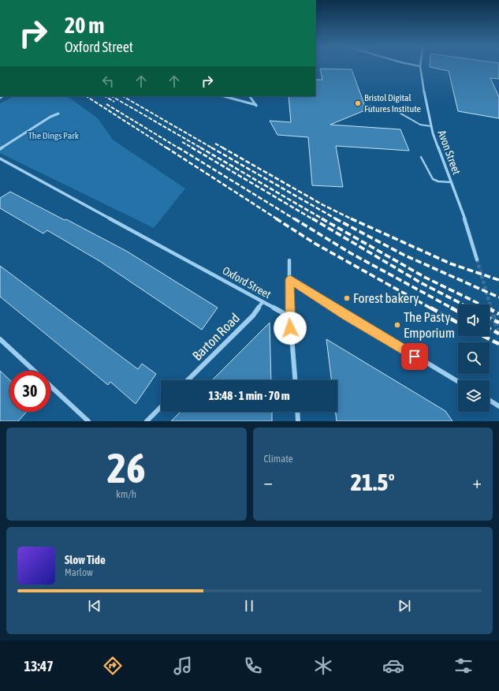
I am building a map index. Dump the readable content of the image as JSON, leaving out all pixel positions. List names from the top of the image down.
{
  "streets": {
    "street": ["Avon Street", "Oxford Street", "Barton Road"]
  },
  "crossings": [
    ["Oxford Street", "Barton Road"]
  ],
  "parks": ["The Dings Park"],
  "places": ["Bristol Digital Futures Institute", "Forest bakery", "The Pasty Emporium"],
  "page": {
    "turn": ["20 m", "Oxford Street"],
    "limit": "30",
    "trip": "13:48 · 1 min · 70 m",
    "tile": [
      ["26", "km/h"],
      "Climate"
    ],
    "heat": ["−", "21.5°", "+"],
    "song": ["Slow Tide", "Marlow"],
    "tabs": "13:47"
  }
}
